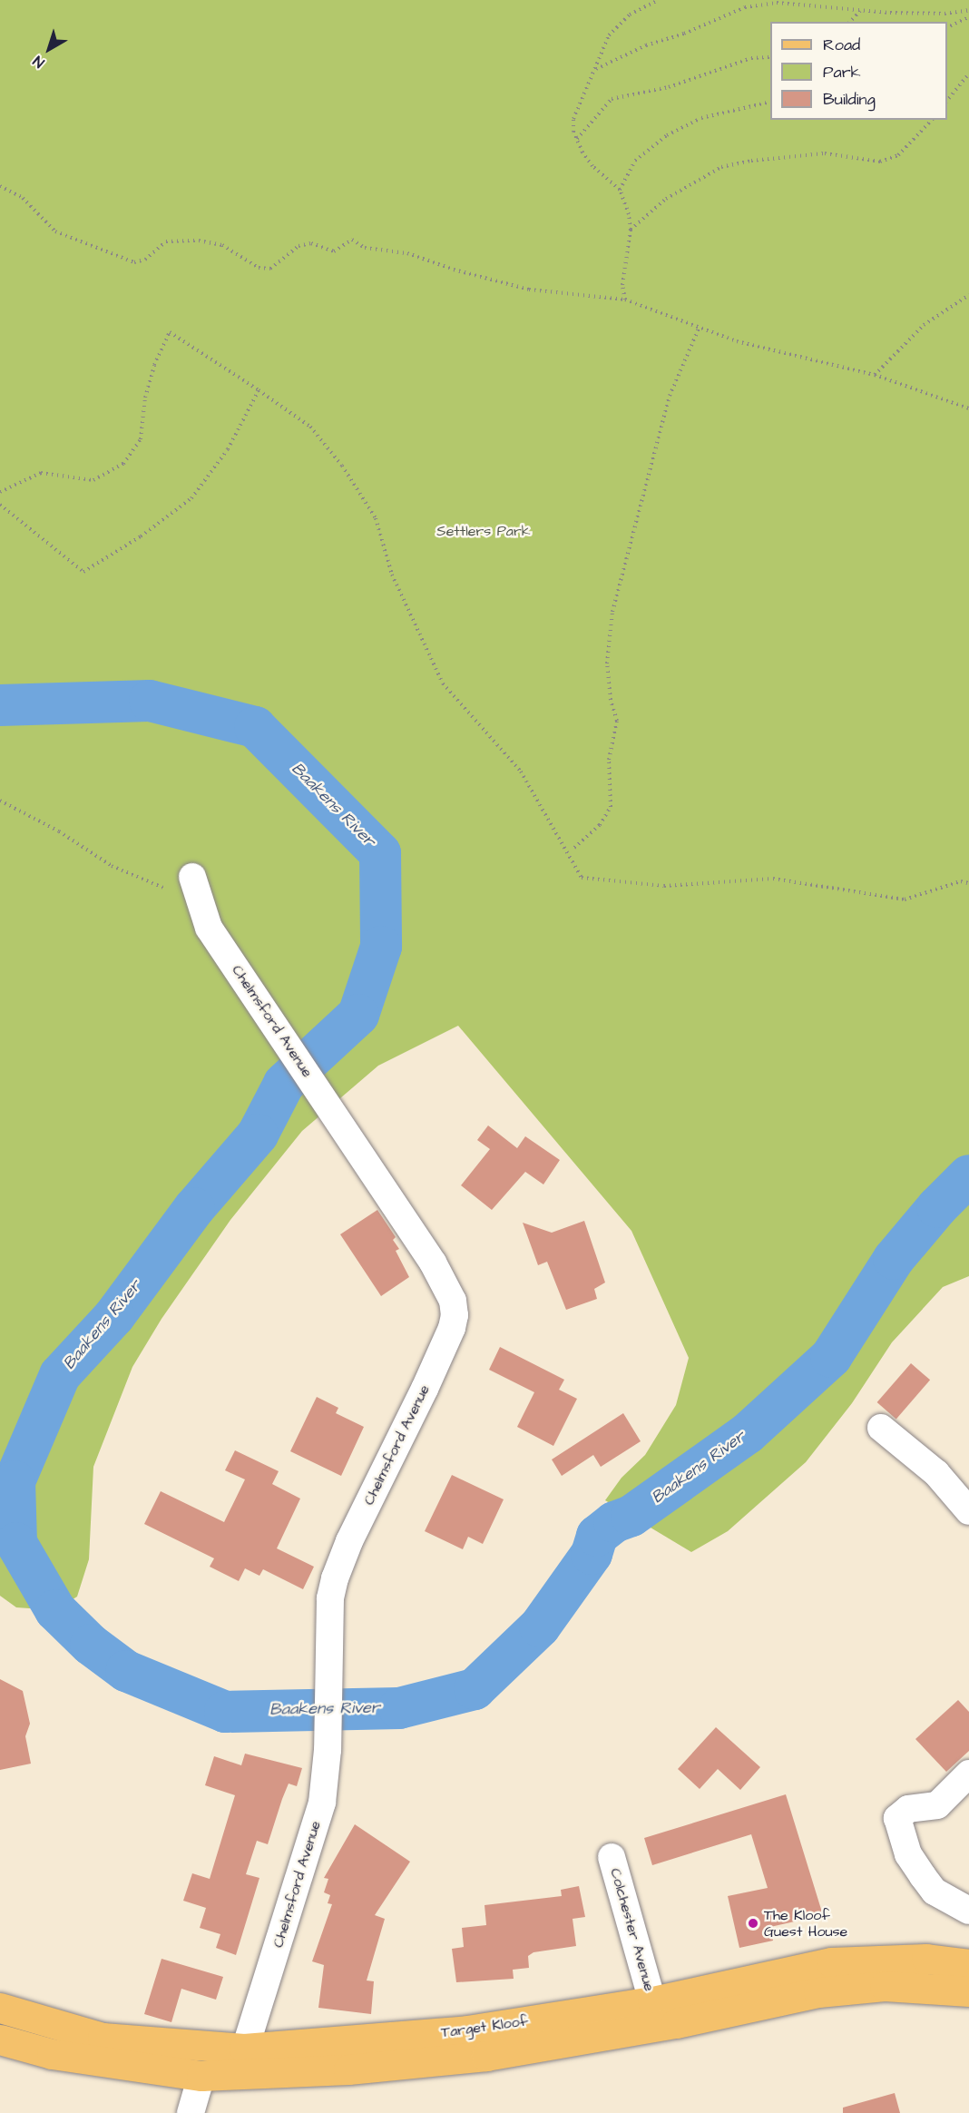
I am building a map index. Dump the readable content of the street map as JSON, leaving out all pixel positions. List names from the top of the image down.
{
  "streets": {
    "main road": ["Target Kloof"],
    "street": ["Chelmsford Avenue", "Colchester Avenue"]
  },
  "crossings": [
    ["Chelmsford Avenue", "Target Kloof"],
    ["Colchester Avenue", "Target Kloof"]
  ],
  "water": ["Baakens River"],
  "parks": ["Settlers Park"],
  "places": ["The Kloof Guest House"],
  "legend": ["Road", "Park", "Building"],
  "north": "bottom left"
}
